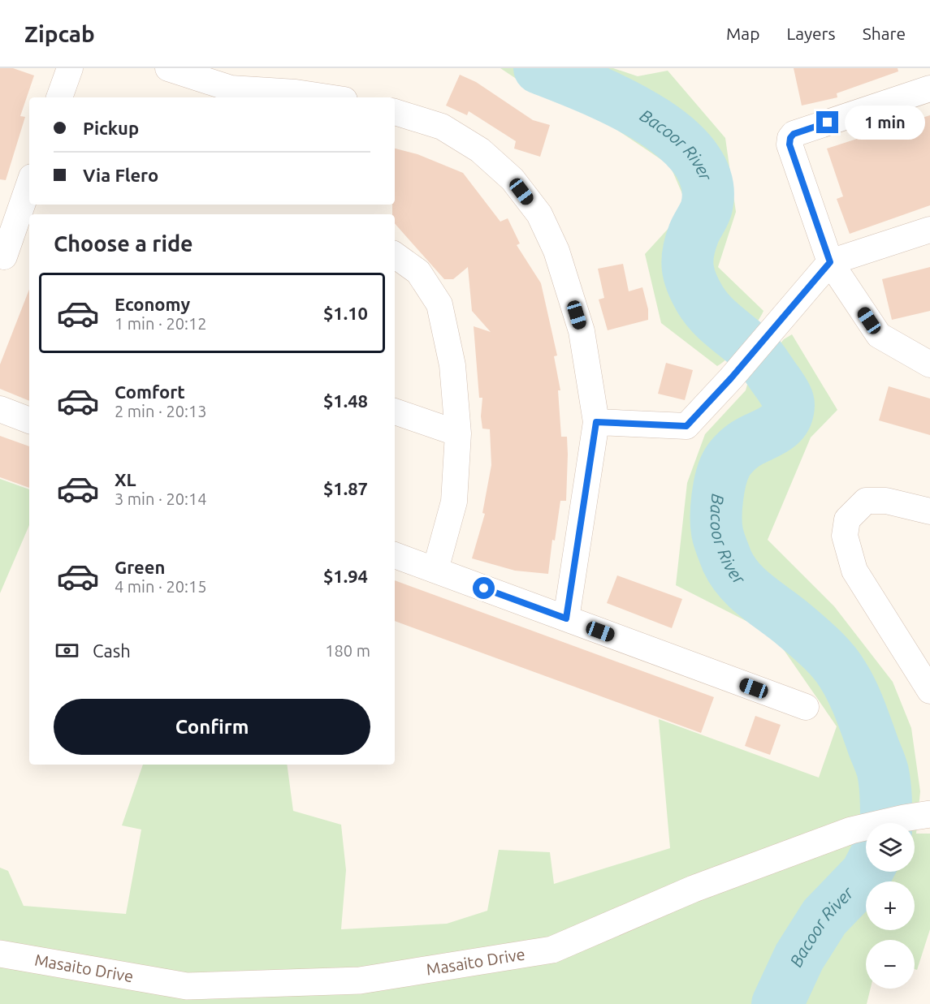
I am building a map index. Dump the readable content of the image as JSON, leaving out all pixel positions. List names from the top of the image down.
{
  "streets": {
    "street": ["Masaito Drive"]
  },
  "water": ["Bacoor River"],
  "page": {
    "header": "Zipcab",
    "nav": ["Map", "Layers", "Share"],
    "banner": ["Pickup", "Via Flero"],
    "bubble": "1 min",
    "heading": "Choose a ride",
    "list": [
      {
        "name": "Economy",
        "note": "1 min · 20:12",
        "value": "$1.10"
      },
      {
        "name": "Comfort",
        "note": "2 min · 20:13",
        "value": "$1.48"
      },
      {
        "name": "XL",
        "note": "3 min · 20:14",
        "value": "$1.87"
      },
      {
        "name": "Green",
        "note": "4 min · 20:15",
        "value": "$1.94"
      }
    ],
    "pay": ["Cash", "180 m"],
    "buttons": "Confirm",
    "map_buttons": ["+", "−"]
  }
}
